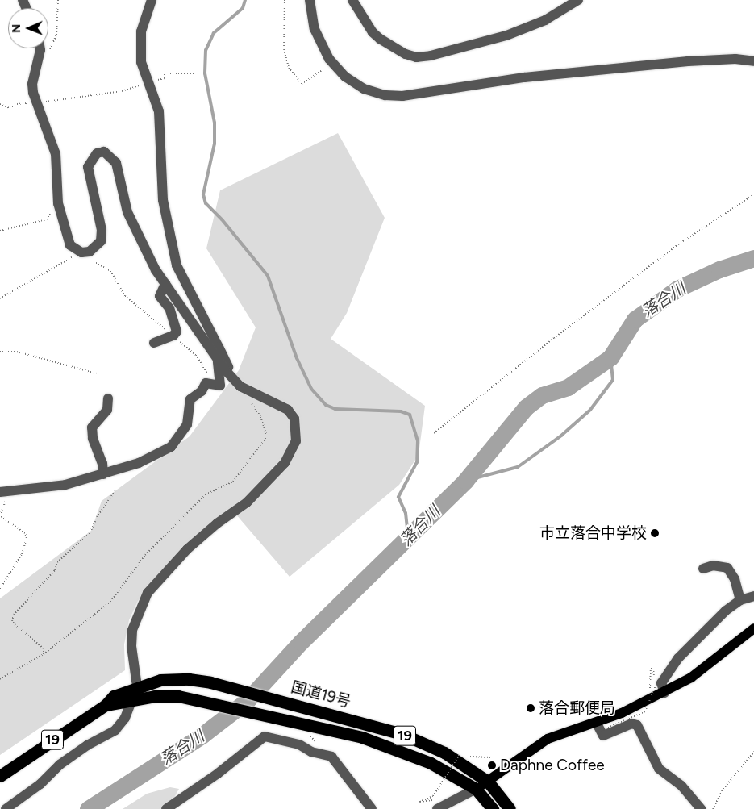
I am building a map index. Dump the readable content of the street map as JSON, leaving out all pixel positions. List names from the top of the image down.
{
  "streets": {
    "highway": ["国道19号", "19"]
  },
  "water": ["落合川"],
  "places": ["市立落合中学校", "落合郵便局", "Daphne Coffee"],
  "north": "left"
}
